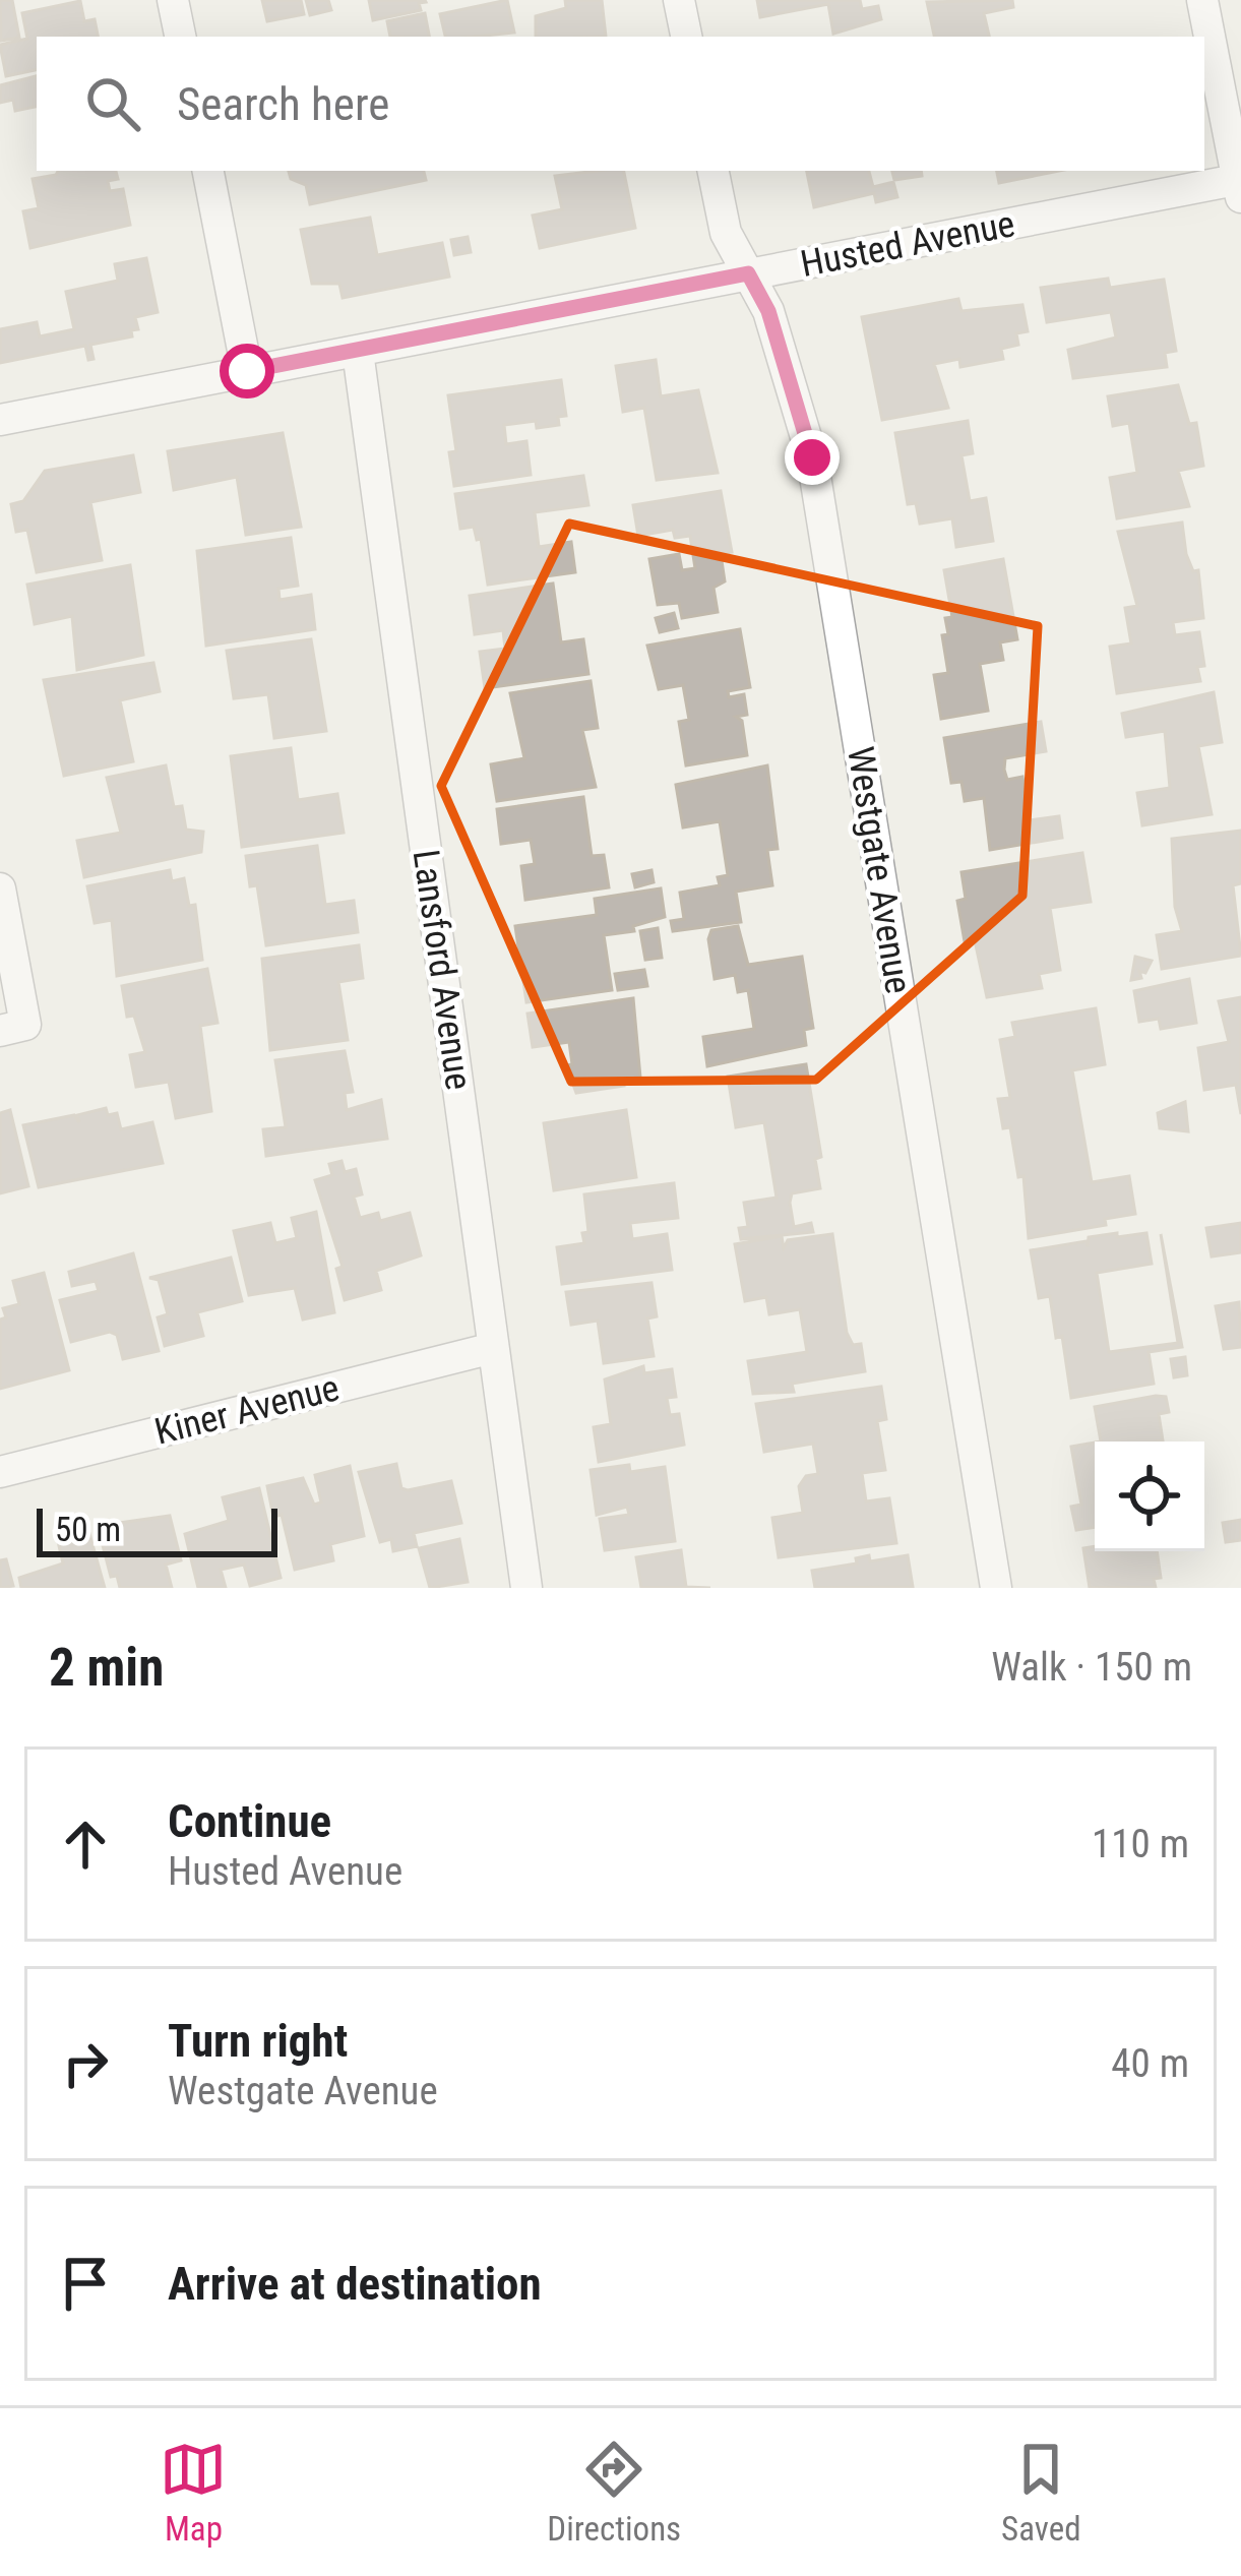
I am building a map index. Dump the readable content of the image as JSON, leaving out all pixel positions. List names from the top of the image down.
{
  "streets": {
    "street": [
      "Husted Avenue",
      "Westgate Avenue",
      "Lansford Avenue",
      "Kiner Avenue"
    ]
  },
  "crossings": [
    ["Husted Avenue", "Westgate Avenue"],
    ["Husted Avenue", "Lansford Avenue"],
    ["Lansford Avenue", "Kiner Avenue"]
  ],
  "scale_bar": "50 m",
  "page": {
    "search": "Search here",
    "scale": "50 m",
    "heading": ["2 min", "Walk · 150 m"],
    "list": [
      ["Continue", "Husted Avenue", "110 m"],
      ["Turn right", "Westgate Avenue", "40 m"],
      "Arrive at destination"
    ],
    "nav": ["Map", "Directions", "Saved"]
  }
}
